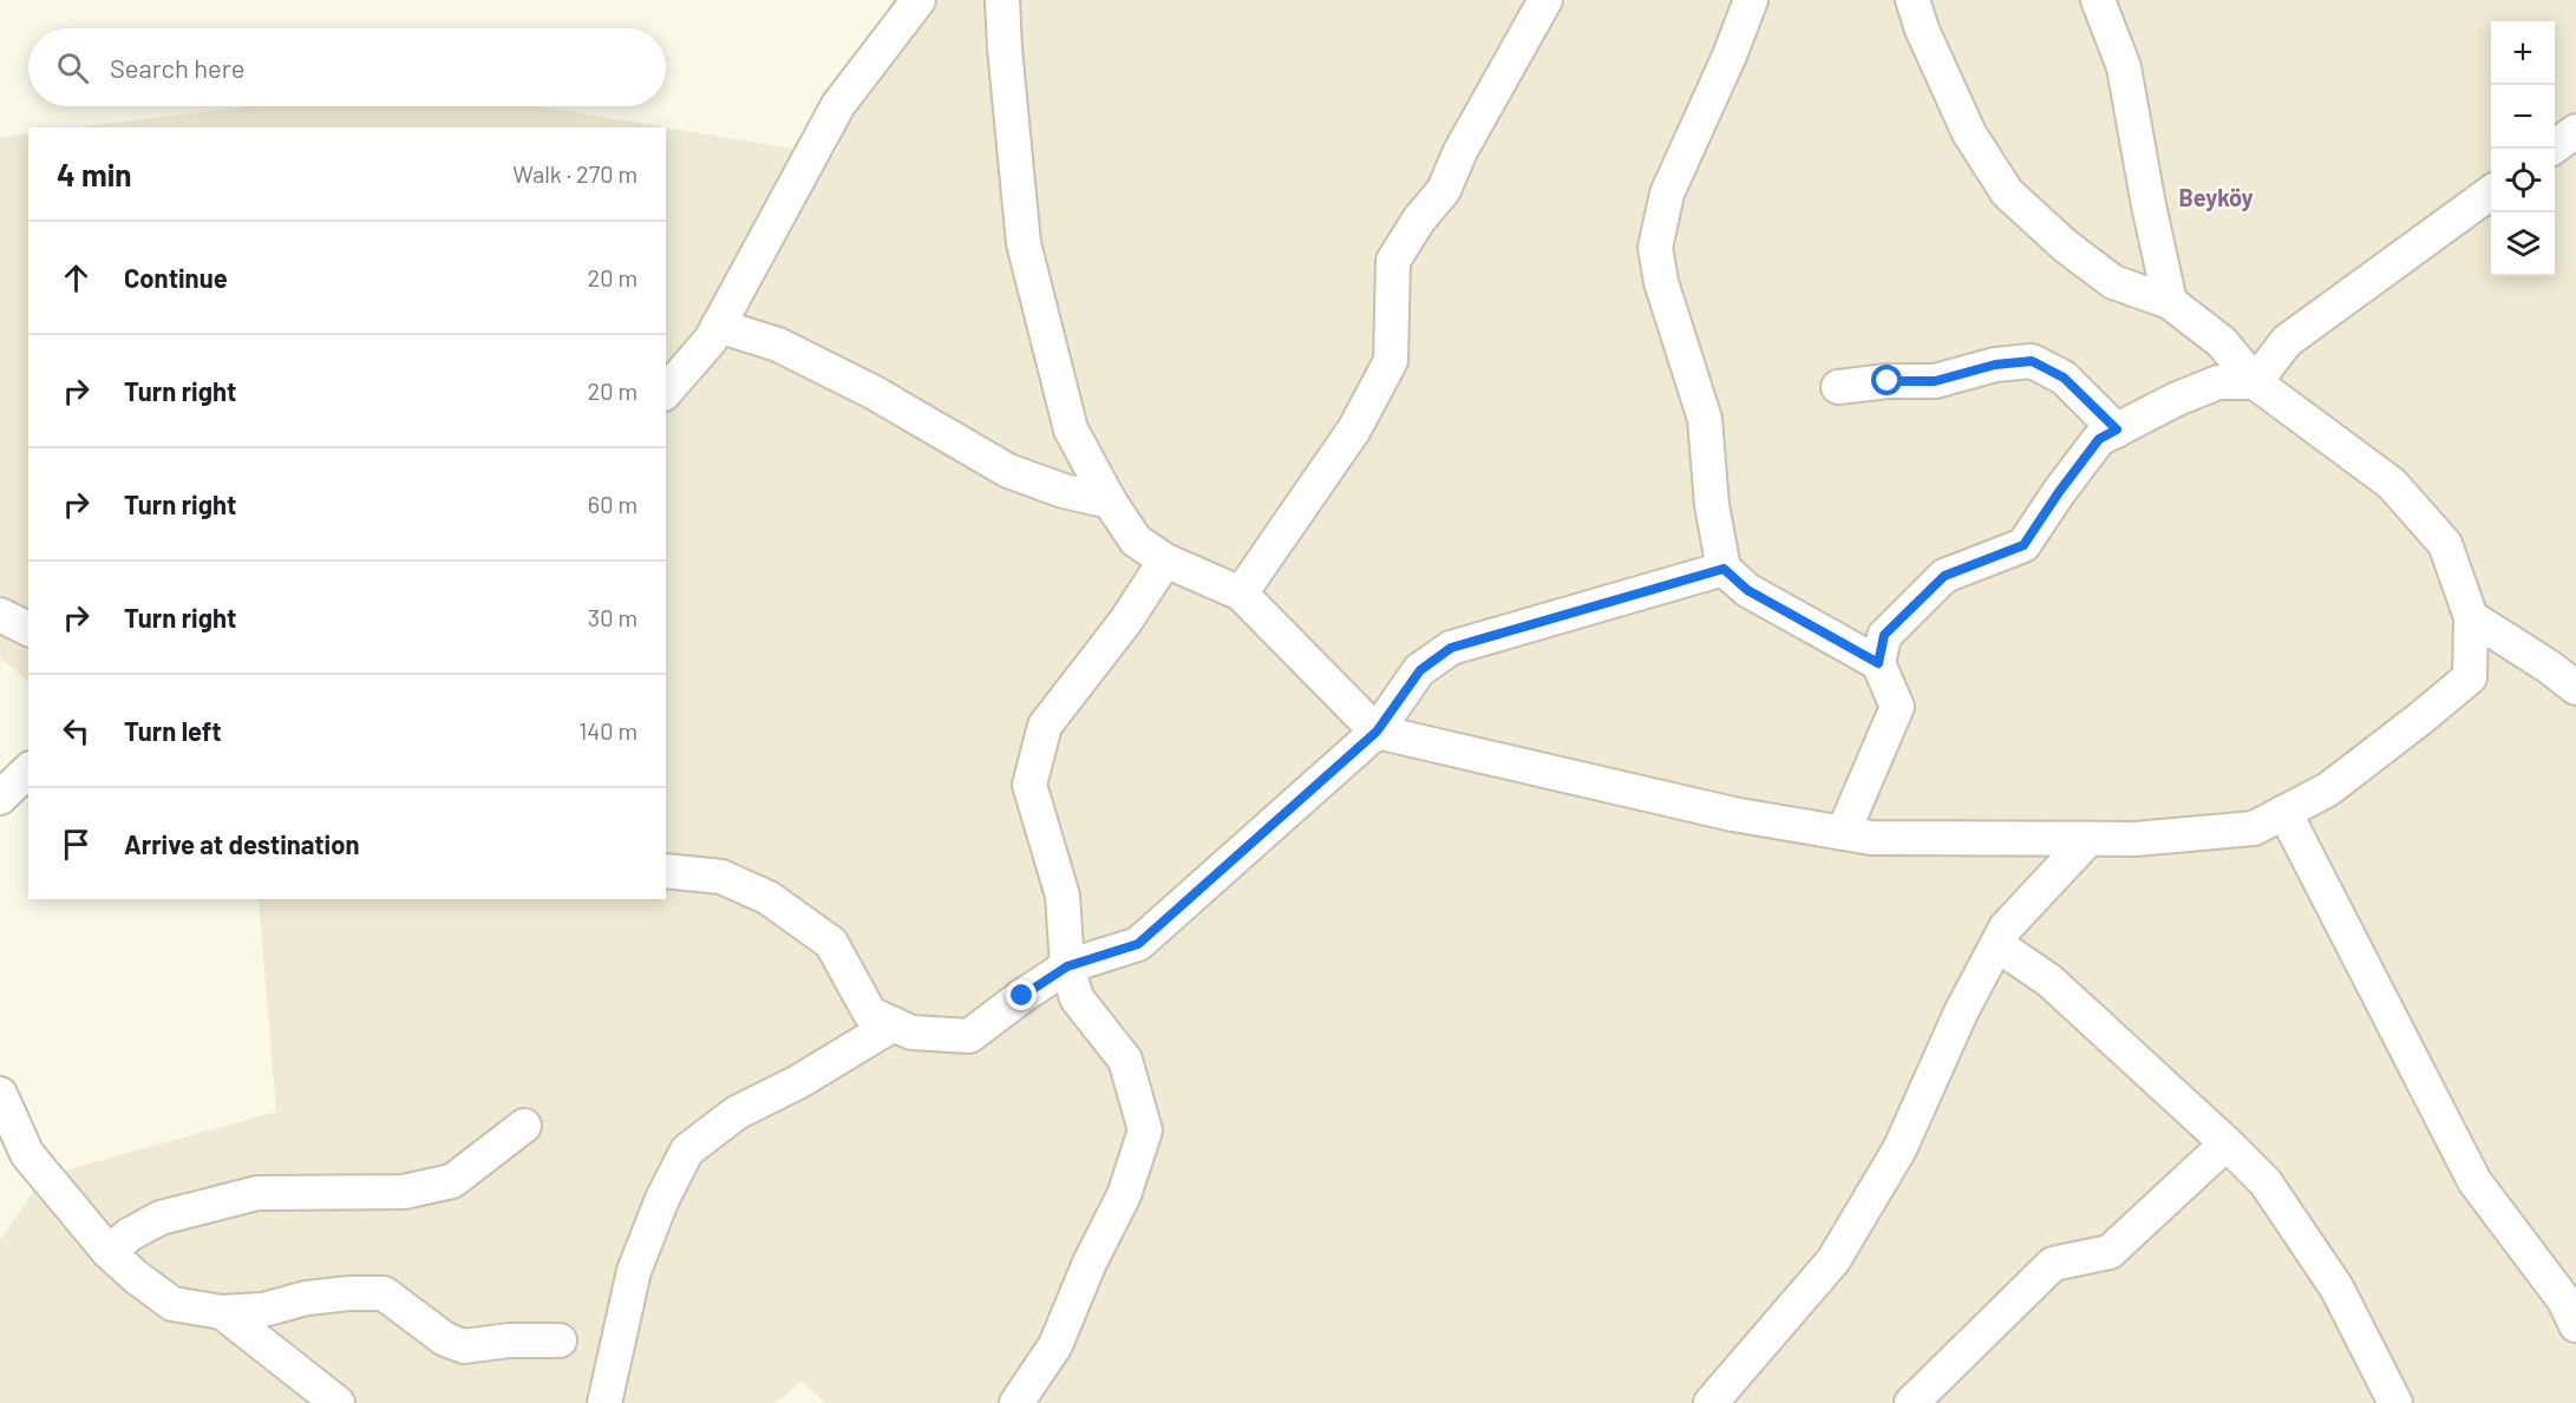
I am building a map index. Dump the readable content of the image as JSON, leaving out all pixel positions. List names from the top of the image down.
{
  "districts": ["Beyköy"],
  "page": {
    "map_buttons": ["+", "−"],
    "search": "Search here",
    "heading": ["4 min", "Walk · 270 m"],
    "list": [
      ["Continue", "20 m"],
      ["Turn right", "20 m"],
      ["Turn right", "60 m"],
      ["Turn right", "30 m"],
      ["Turn left", "140 m"],
      "Arrive at destination"
    ]
  }
}
